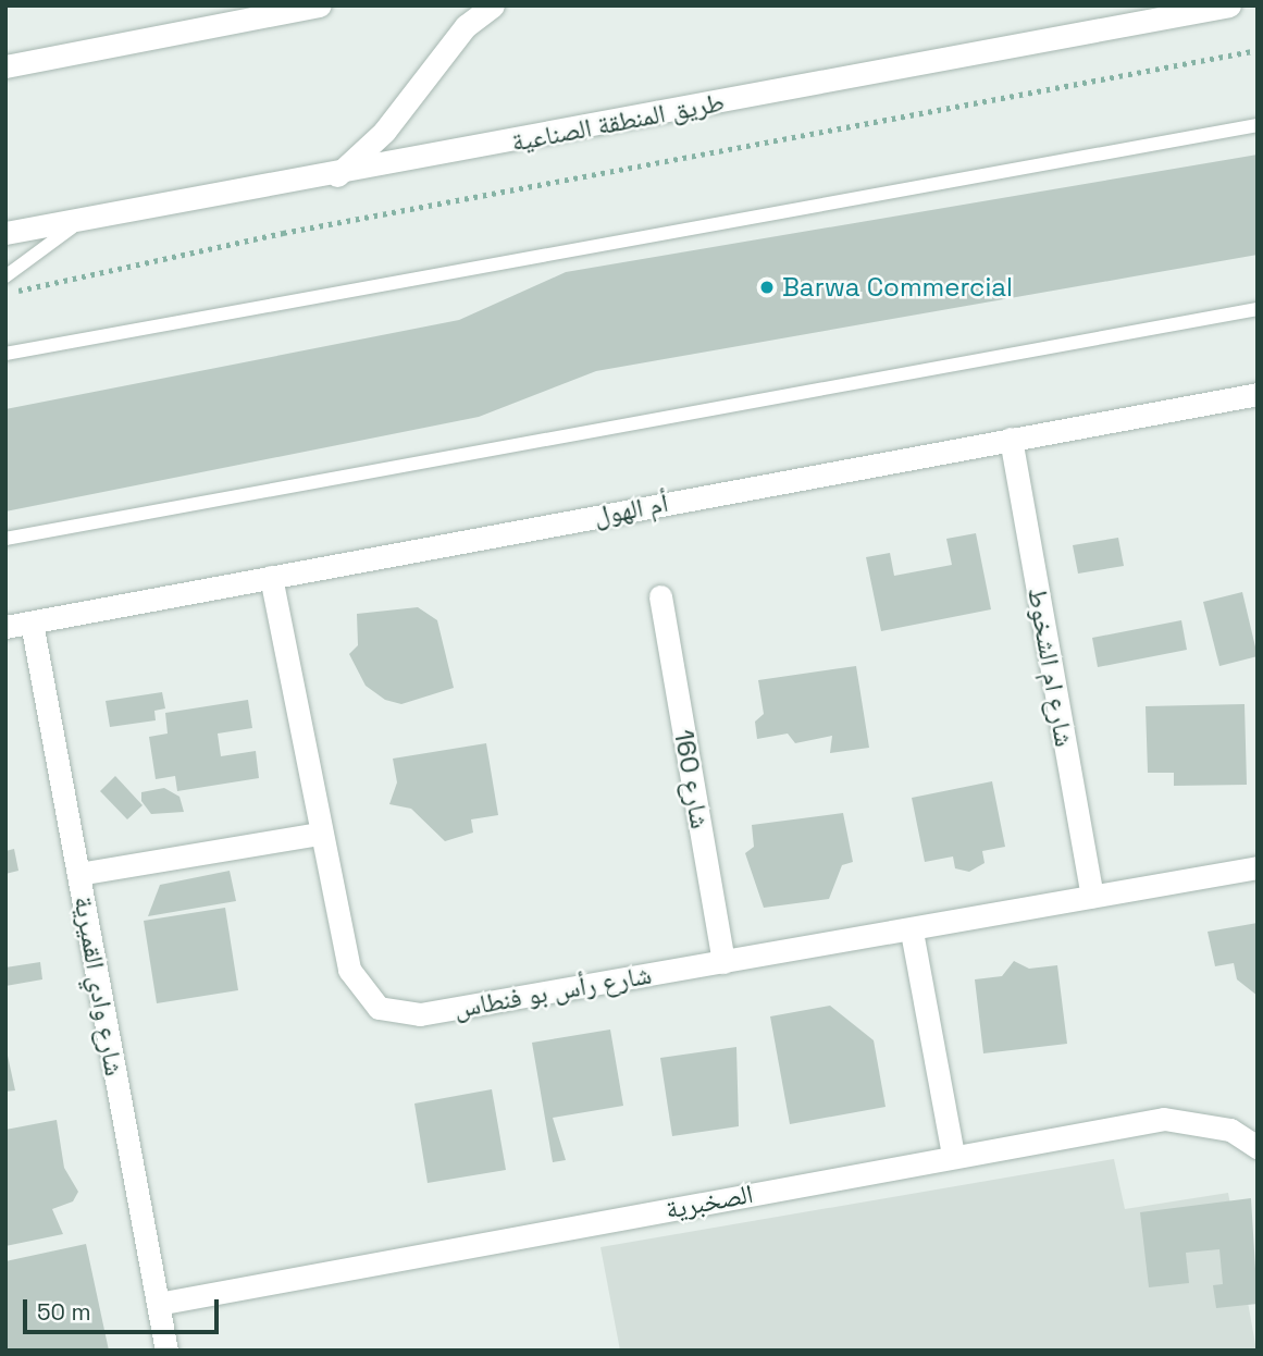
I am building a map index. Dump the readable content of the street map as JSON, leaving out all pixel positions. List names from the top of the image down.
{
  "streets": {
    "street": [
      "طريق المنطقة الصناعية",
      "أم الهول",
      "شارع ام الشخوط",
      "شارع 160",
      "شارع وادي القميرية",
      "شارع رأس بو فنطاس",
      "الصخبرية"
    ]
  },
  "crossings": [
    ["أم الهول", "شارع ام الشخوط"],
    ["أم الهول", "شارع وادي القميرية"],
    ["أم الهول", "شارع رأس بو فنطاس"],
    ["شارع ام الشخوط", "شارع رأس بو فنطاس"],
    ["شارع 160", "شارع رأس بو فنطاس"],
    ["شارع وادي القميرية", "الصخبرية"]
  ],
  "places": ["Barwa Commercial"],
  "scale_bar": "50 m"
}
